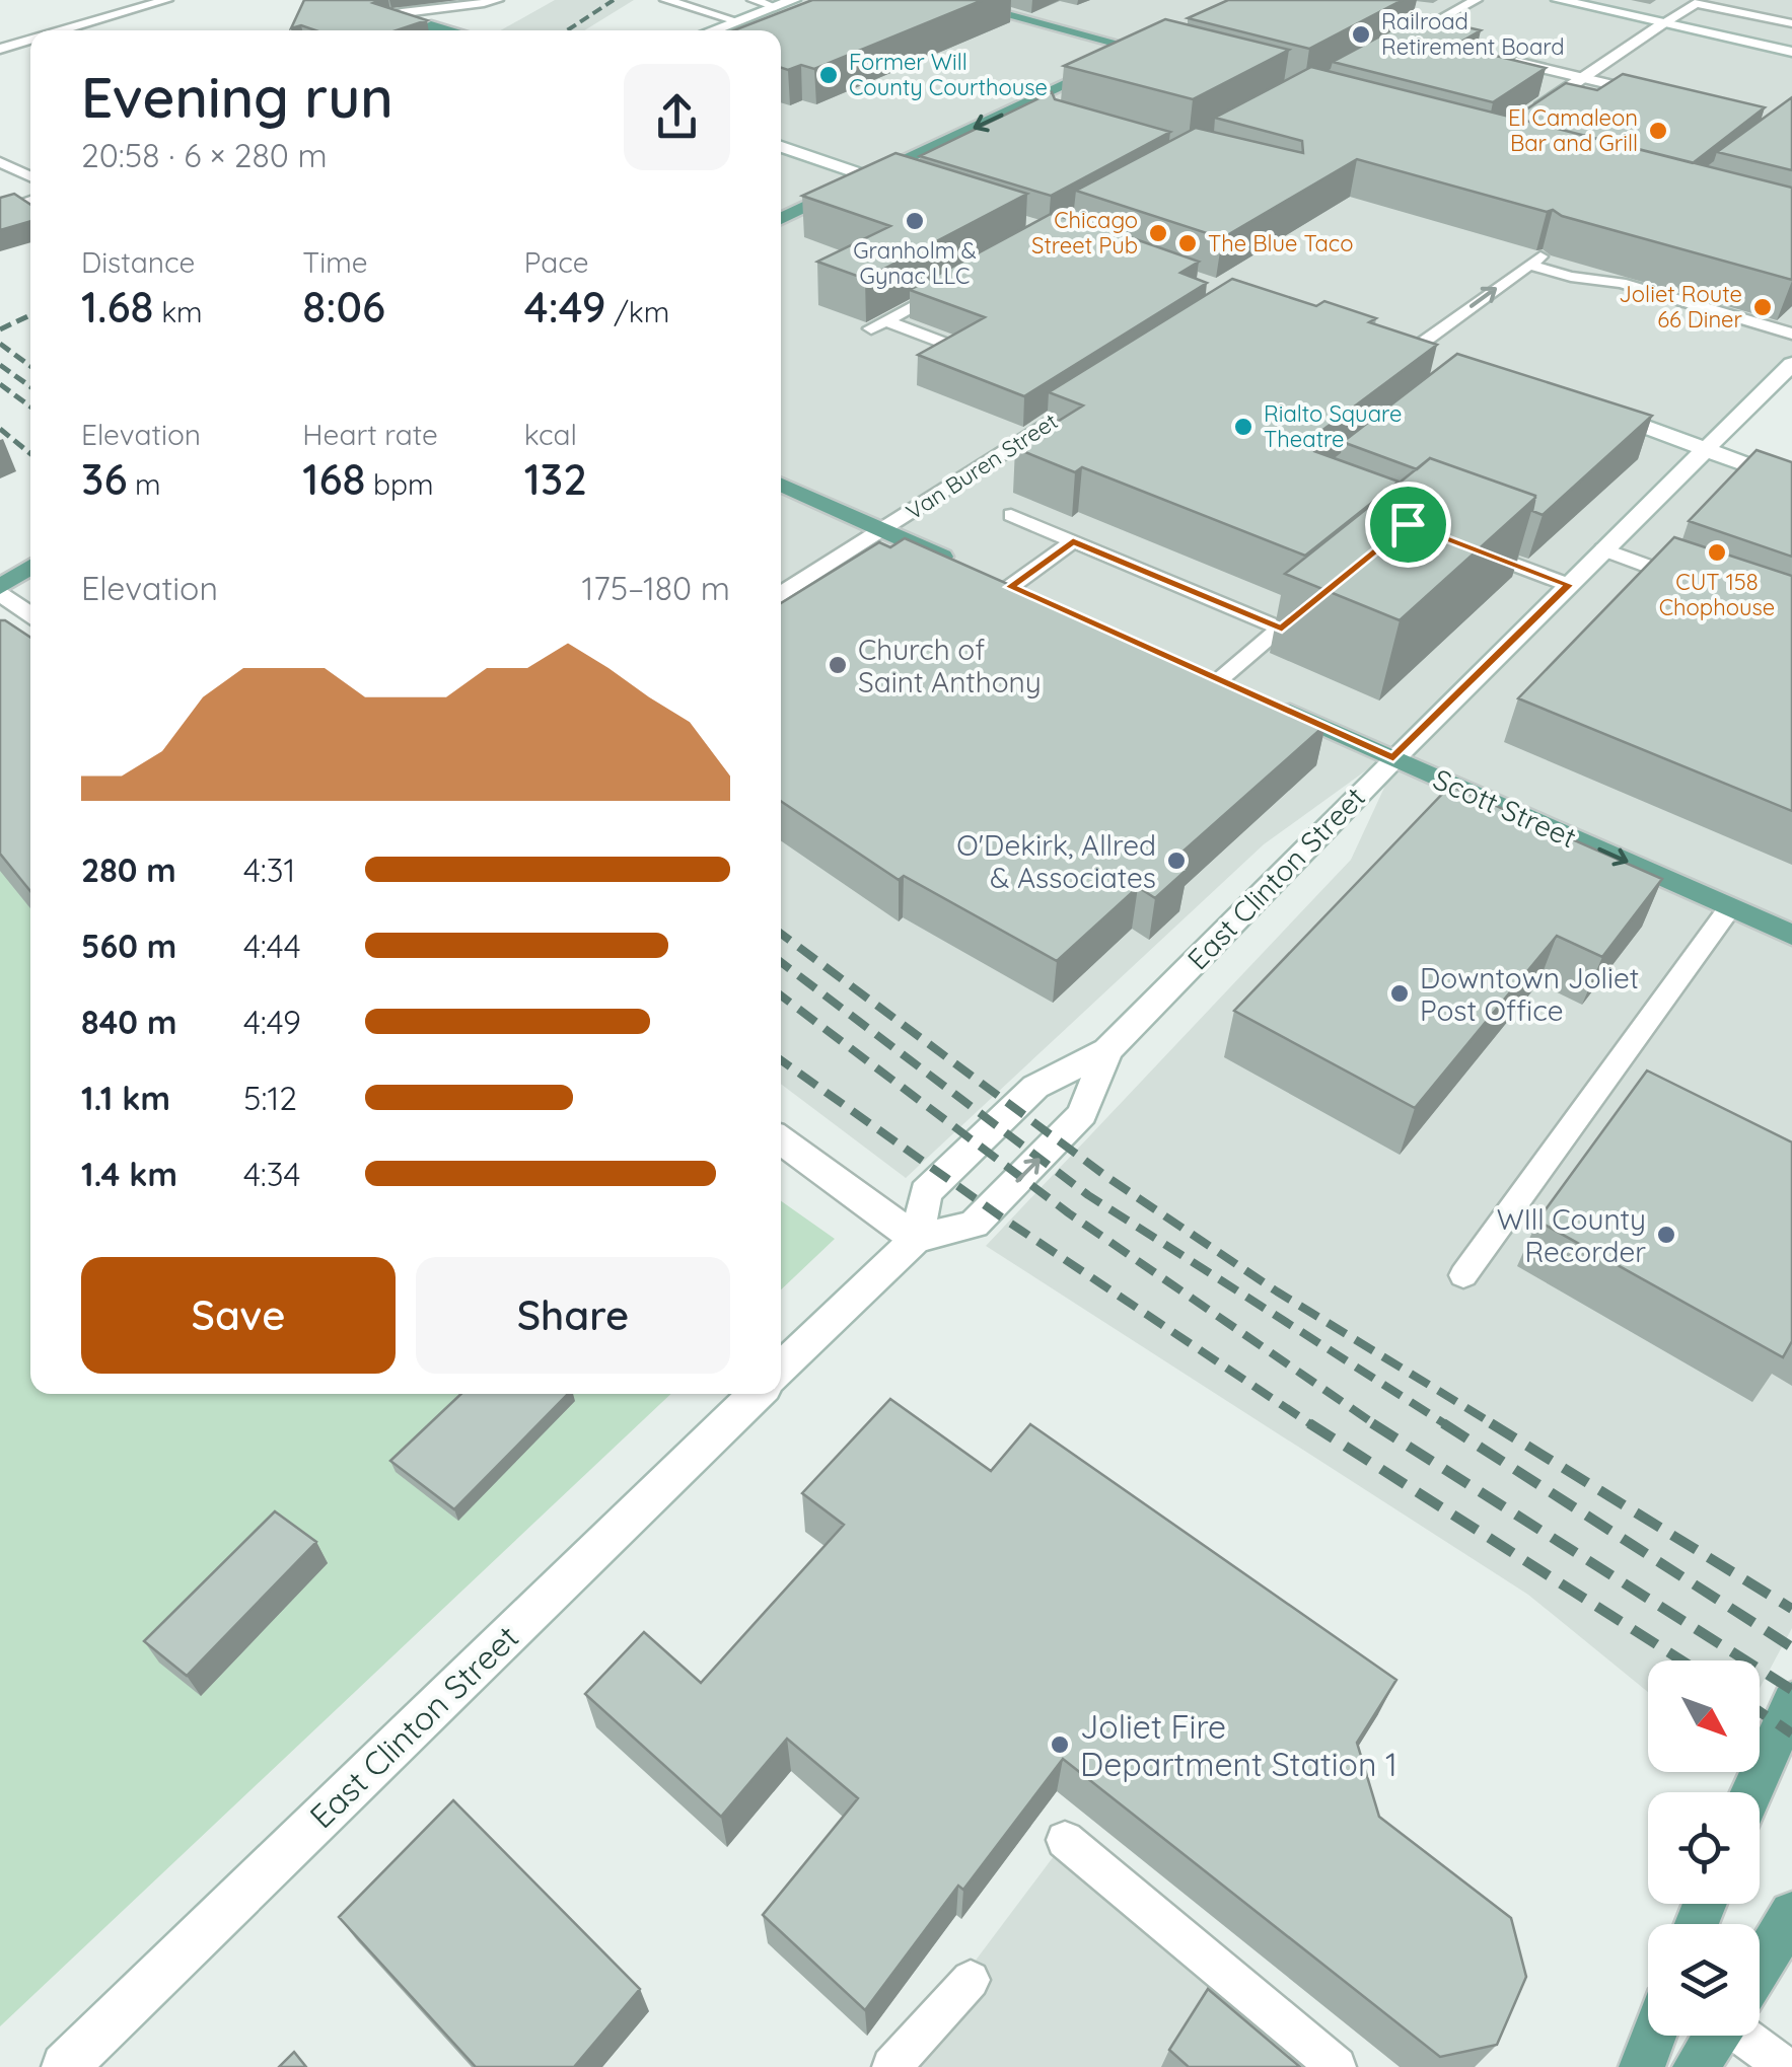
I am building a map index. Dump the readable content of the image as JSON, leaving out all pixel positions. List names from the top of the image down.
{
  "streets": {
    "main road": ["Scott Street"],
    "street": ["Van Buren Street", "East Clinton Street"]
  },
  "crossings": [
    ["Scott Street", "East Clinton Street"]
  ],
  "one_way": ["Scott Street"],
  "places": [
    "Railroad Retirement Board",
    "Former Will County Courthouse",
    "El Camaleon Bar and Grill",
    "Granholm & Gynac LLC",
    "Chicago Street Pub",
    "The Blue Taco",
    "Joliet Route 66 Diner",
    "Rialto Square Theatre",
    "CUT 158 Chophouse",
    "Church of Saint Anthony",
    "O'Dekirk, Allred & Associates",
    "Downtown Joliet Post Office",
    "WIll County Recorder",
    "Joliet Fire Department Station 1"
  ],
  "north": "bottom right",
  "page": {
    "heading": ["Evening run", "20:58 · 6 × 280 m"],
    "stats": [
      ["Distance", "1.68 km"],
      ["Time", "8:06"],
      ["Pace", "4:49 /km"],
      ["Elevation", "36 m"],
      ["Heart rate", "168 bpm"],
      ["kcal", "132"]
    ],
    "chart": ["Elevation", "175–180 m"],
    "list": [
      {
        "name": "280 m",
        "note": "4:31"
      },
      {
        "name": "560 m",
        "note": "4:44"
      },
      {
        "name": "840 m",
        "note": "4:49"
      },
      {
        "name": "1.1 km",
        "note": "5:12"
      },
      {
        "name": "1.4 km",
        "note": "4:34"
      }
    ],
    "buttons": ["Save", "Share"]
  }
}
